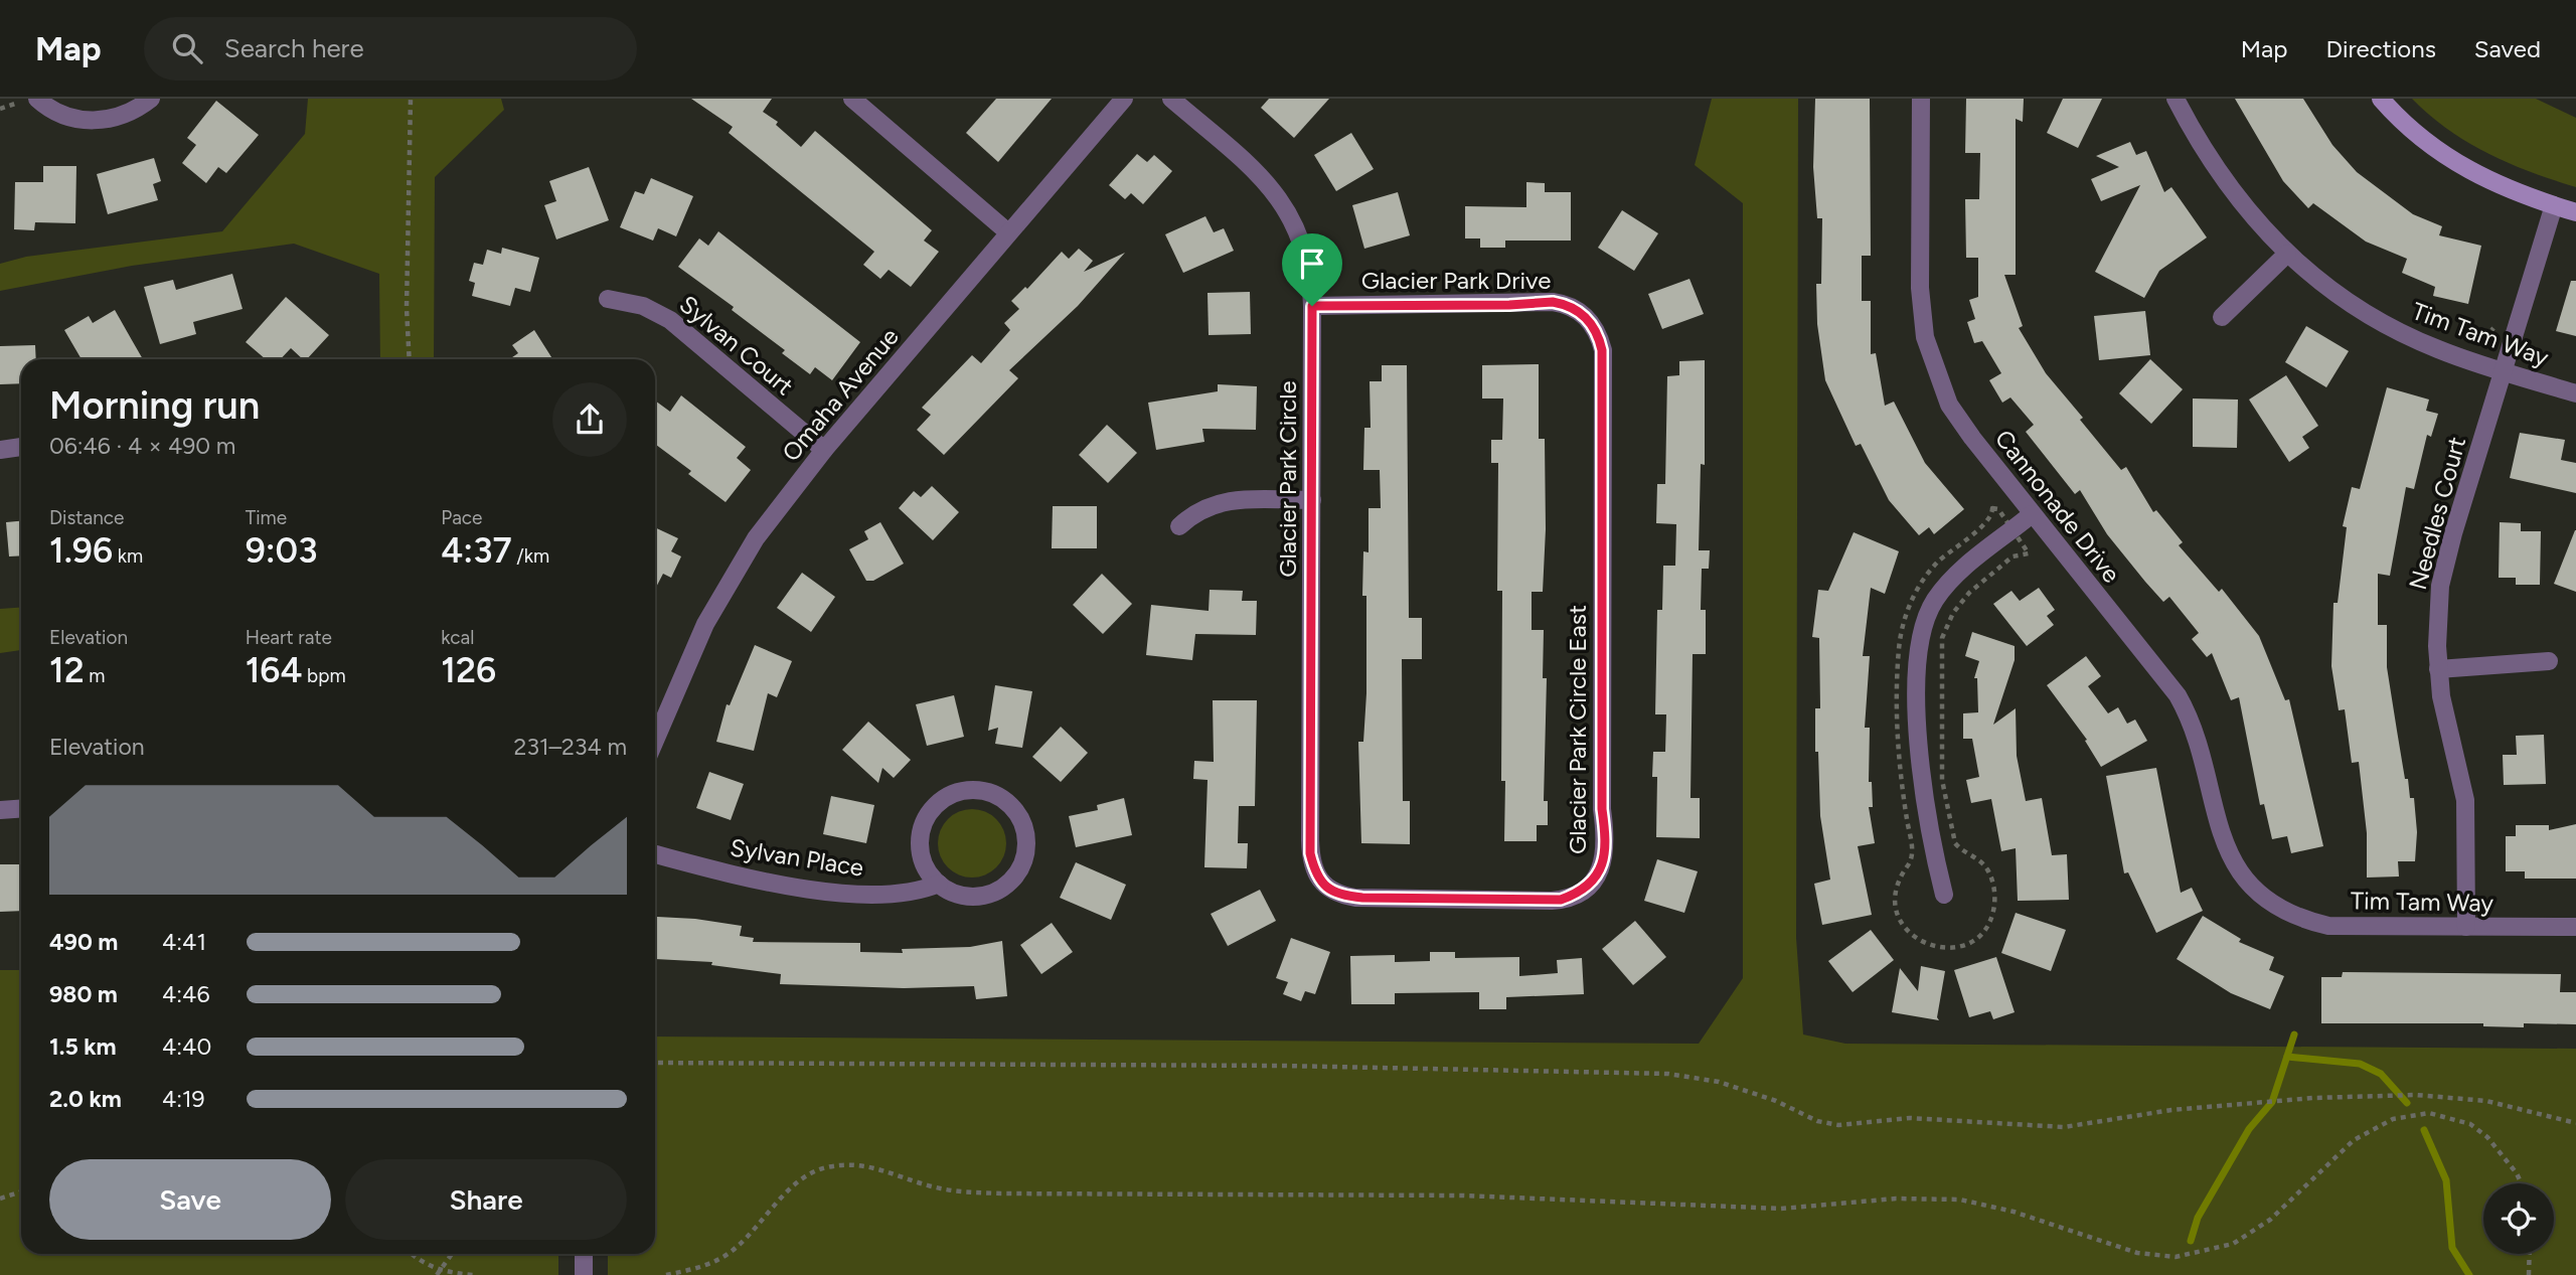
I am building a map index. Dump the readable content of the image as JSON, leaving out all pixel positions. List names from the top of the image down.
{
  "streets": {
    "street": [
      "Glacier Park Drive",
      "Tim Tam Way",
      "Sylvan Court",
      "Omaha Avenue",
      "Glacier Park Circle",
      "Cannonade Drive",
      "Needles Court",
      "Glacier Park Circle East",
      "Sylvan Place"
    ]
  },
  "crossings": [
    ["Glacier Park Drive", "Glacier Park Circle"],
    ["Glacier Park Drive", "Glacier Park Circle East"],
    ["Tim Tam Way", "Cannonade Drive"],
    ["Tim Tam Way", "Needles Court"],
    ["Sylvan Court", "Omaha Avenue"],
    ["Glacier Park Circle", "Glacier Park Circle East"]
  ],
  "page": {
    "header": "Map",
    "search": "Search here",
    "nav": ["Map", "Directions", "Saved"],
    "heading": ["Morning run", "06:46 · 4 × 490 m"],
    "stats": [
      ["Distance", "1.96 km"],
      ["Time", "9:03"],
      ["Pace", "4:37 /km"],
      ["Elevation", "12 m"],
      ["Heart rate", "164 bpm"],
      ["kcal", "126"]
    ],
    "chart": ["Elevation", "231–234 m"],
    "list": [
      {
        "name": "490 m",
        "note": "4:41"
      },
      {
        "name": "980 m",
        "note": "4:46"
      },
      {
        "name": "1.5 km",
        "note": "4:40"
      },
      {
        "name": "2.0 km",
        "note": "4:19"
      }
    ],
    "buttons": ["Save", "Share"]
  }
}
